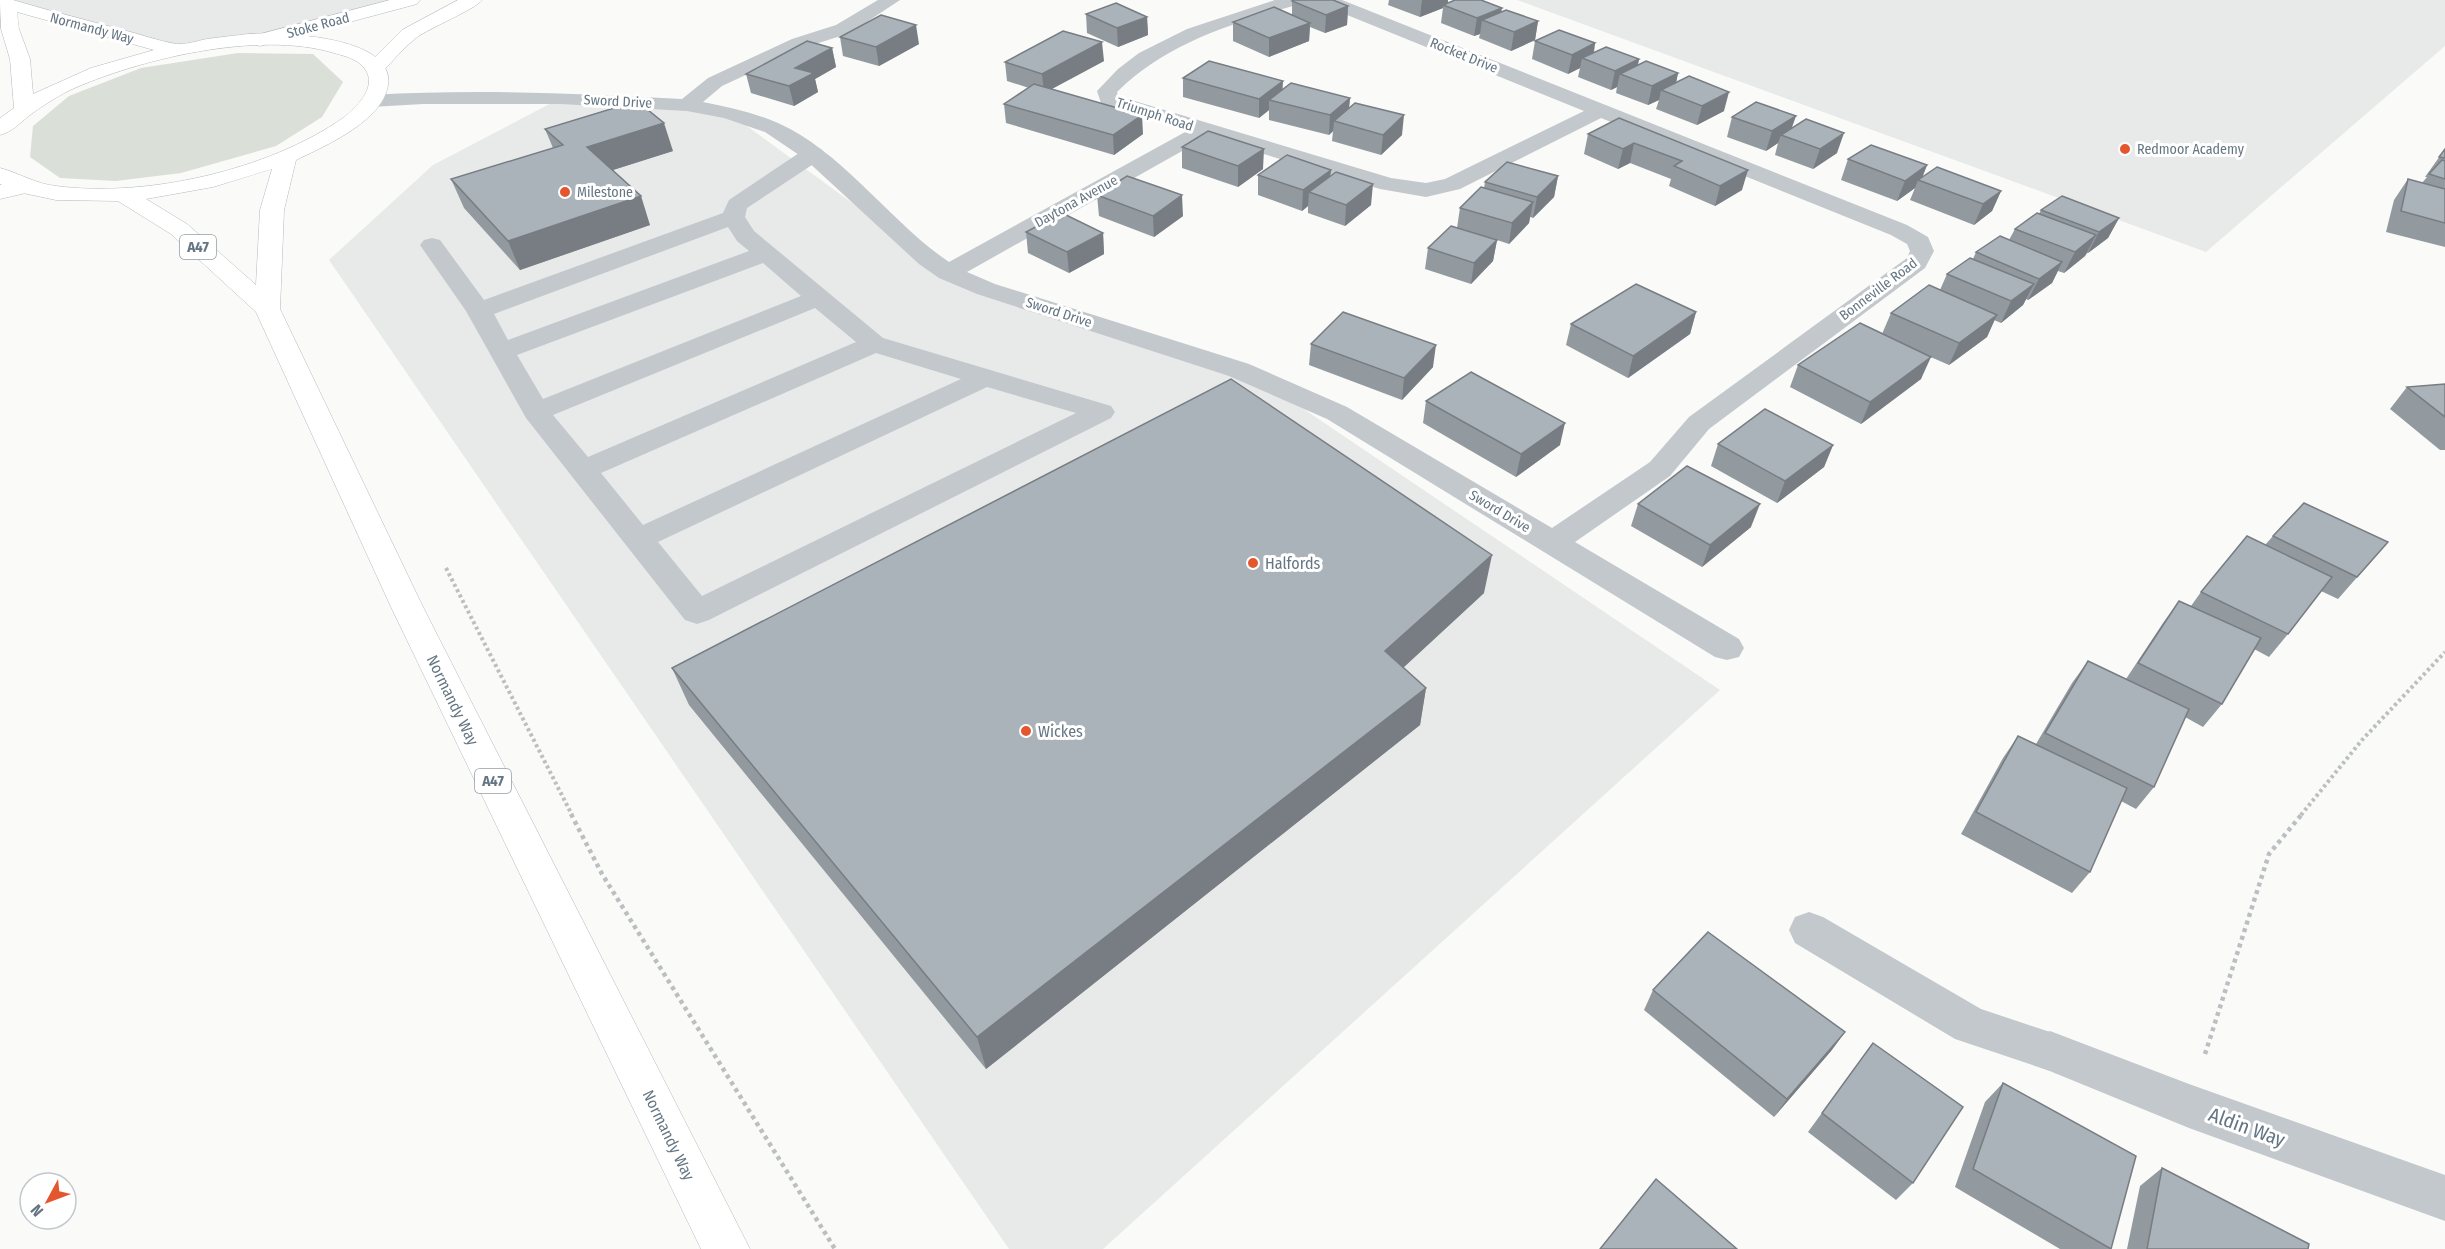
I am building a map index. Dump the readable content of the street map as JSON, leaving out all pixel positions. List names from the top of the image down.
{
  "streets": {
    "main road": ["Stoke Road", "Normandy Way", "A47"],
    "street": [
      "Rocket Drive",
      "Sword Drive",
      "Triumph Road",
      "Daytona Avenue",
      "Bonneville Road",
      "Aldin Way"
    ]
  },
  "crossings": [
    ["Rocket Drive", "Triumph Road"],
    ["Rocket Drive", "Bonneville Road"],
    ["Sword Drive", "Daytona Avenue"],
    ["Sword Drive", "Bonneville Road"],
    ["Triumph Road", "Daytona Avenue"],
    ["Triumph Road", "Bonneville Road"]
  ],
  "places": [
    "Redmoor Academy",
    "Milestone",
    "Halfords",
    "Wickes"
  ],
  "north": "bottom left"
}
